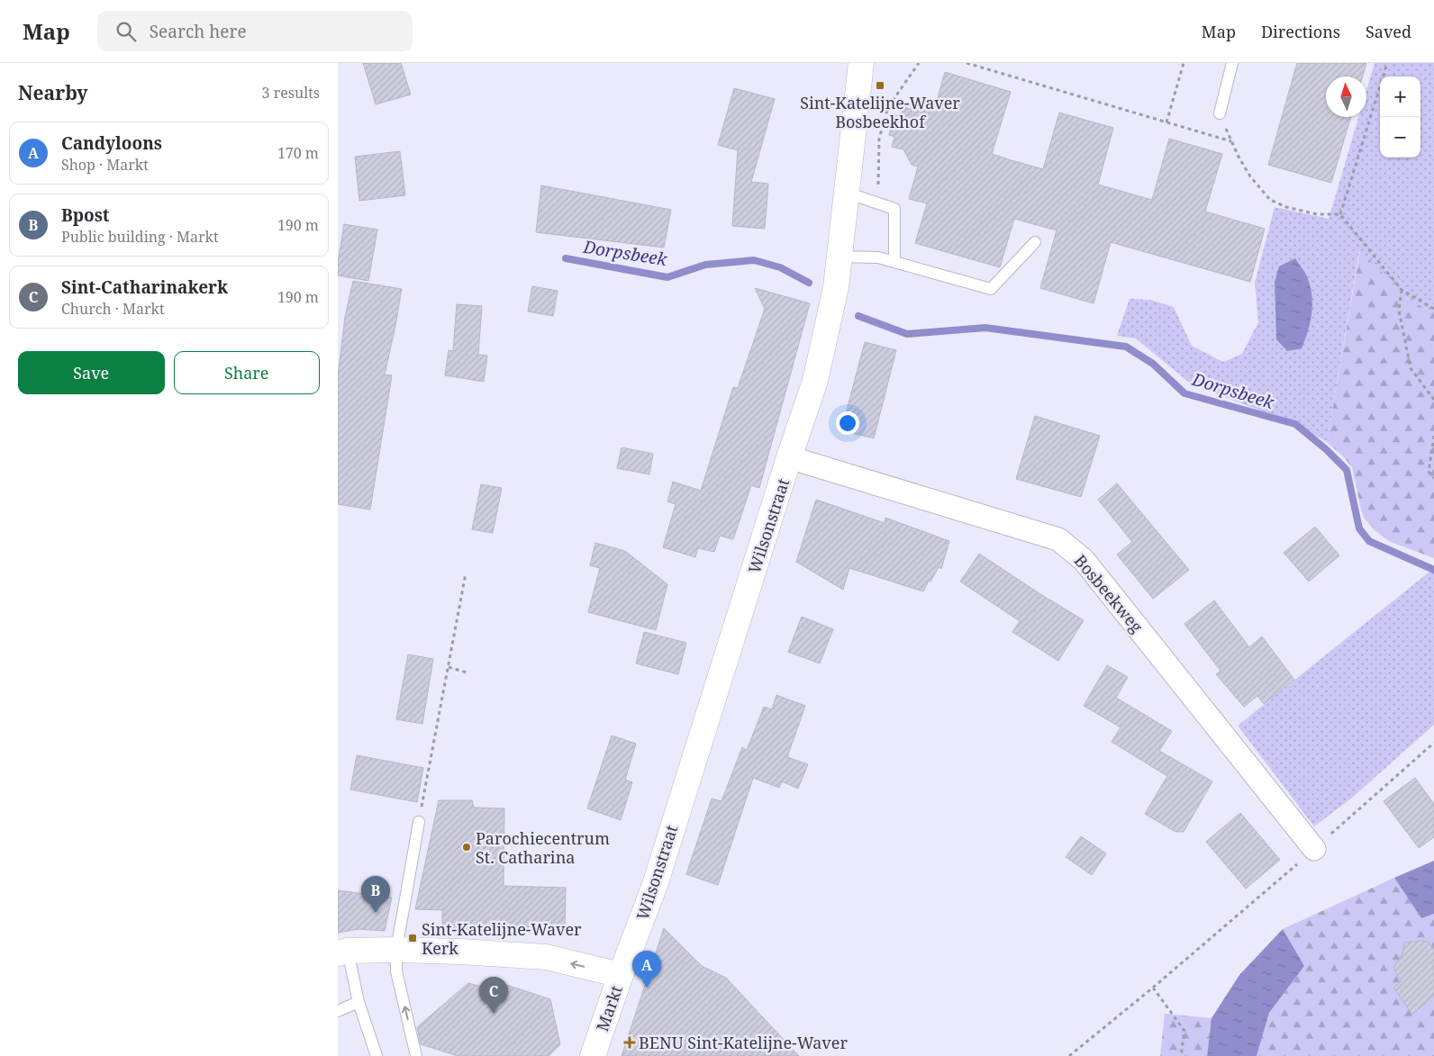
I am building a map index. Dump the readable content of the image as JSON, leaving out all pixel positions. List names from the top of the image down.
{
  "streets": {
    "street": ["Wilsonstraat", "Bosbeekweg", "Markt"]
  },
  "crossings": [
    ["Wilsonstraat", "Bosbeekweg"],
    ["Wilsonstraat", "Markt"]
  ],
  "one_way": ["Markt"],
  "water": ["Dorpsbeek"],
  "places": {
    "transit": ["Sint-Katelijne-Waver Bosbeekhof", "Sint-Katelijne-Waver Kerk"],
    "other": ["Parochiecentrum St. Catharina"],
    "health": ["BENU Sint-Katelijne-Waver"]
  },
  "north": "top",
  "page": {
    "header": "Map",
    "search": "Search here",
    "nav": ["Map", "Directions", "Saved"],
    "heading": ["Nearby", "3 results"],
    "map_buttons": ["+", "−"],
    "list": [
      {
        "mark": "A",
        "name": "Candyloons",
        "note": "Shop · Markt",
        "value": "170 m"
      },
      {
        "mark": "B",
        "name": "Bpost",
        "note": "Public building · Markt",
        "value": "190 m"
      },
      {
        "mark": "C",
        "name": "Sint-Catharinakerk",
        "note": "Church · Markt",
        "value": "190 m"
      }
    ],
    "buttons": ["Save", "Share"],
    "pins": ["B", "A", "C"]
  }
}
